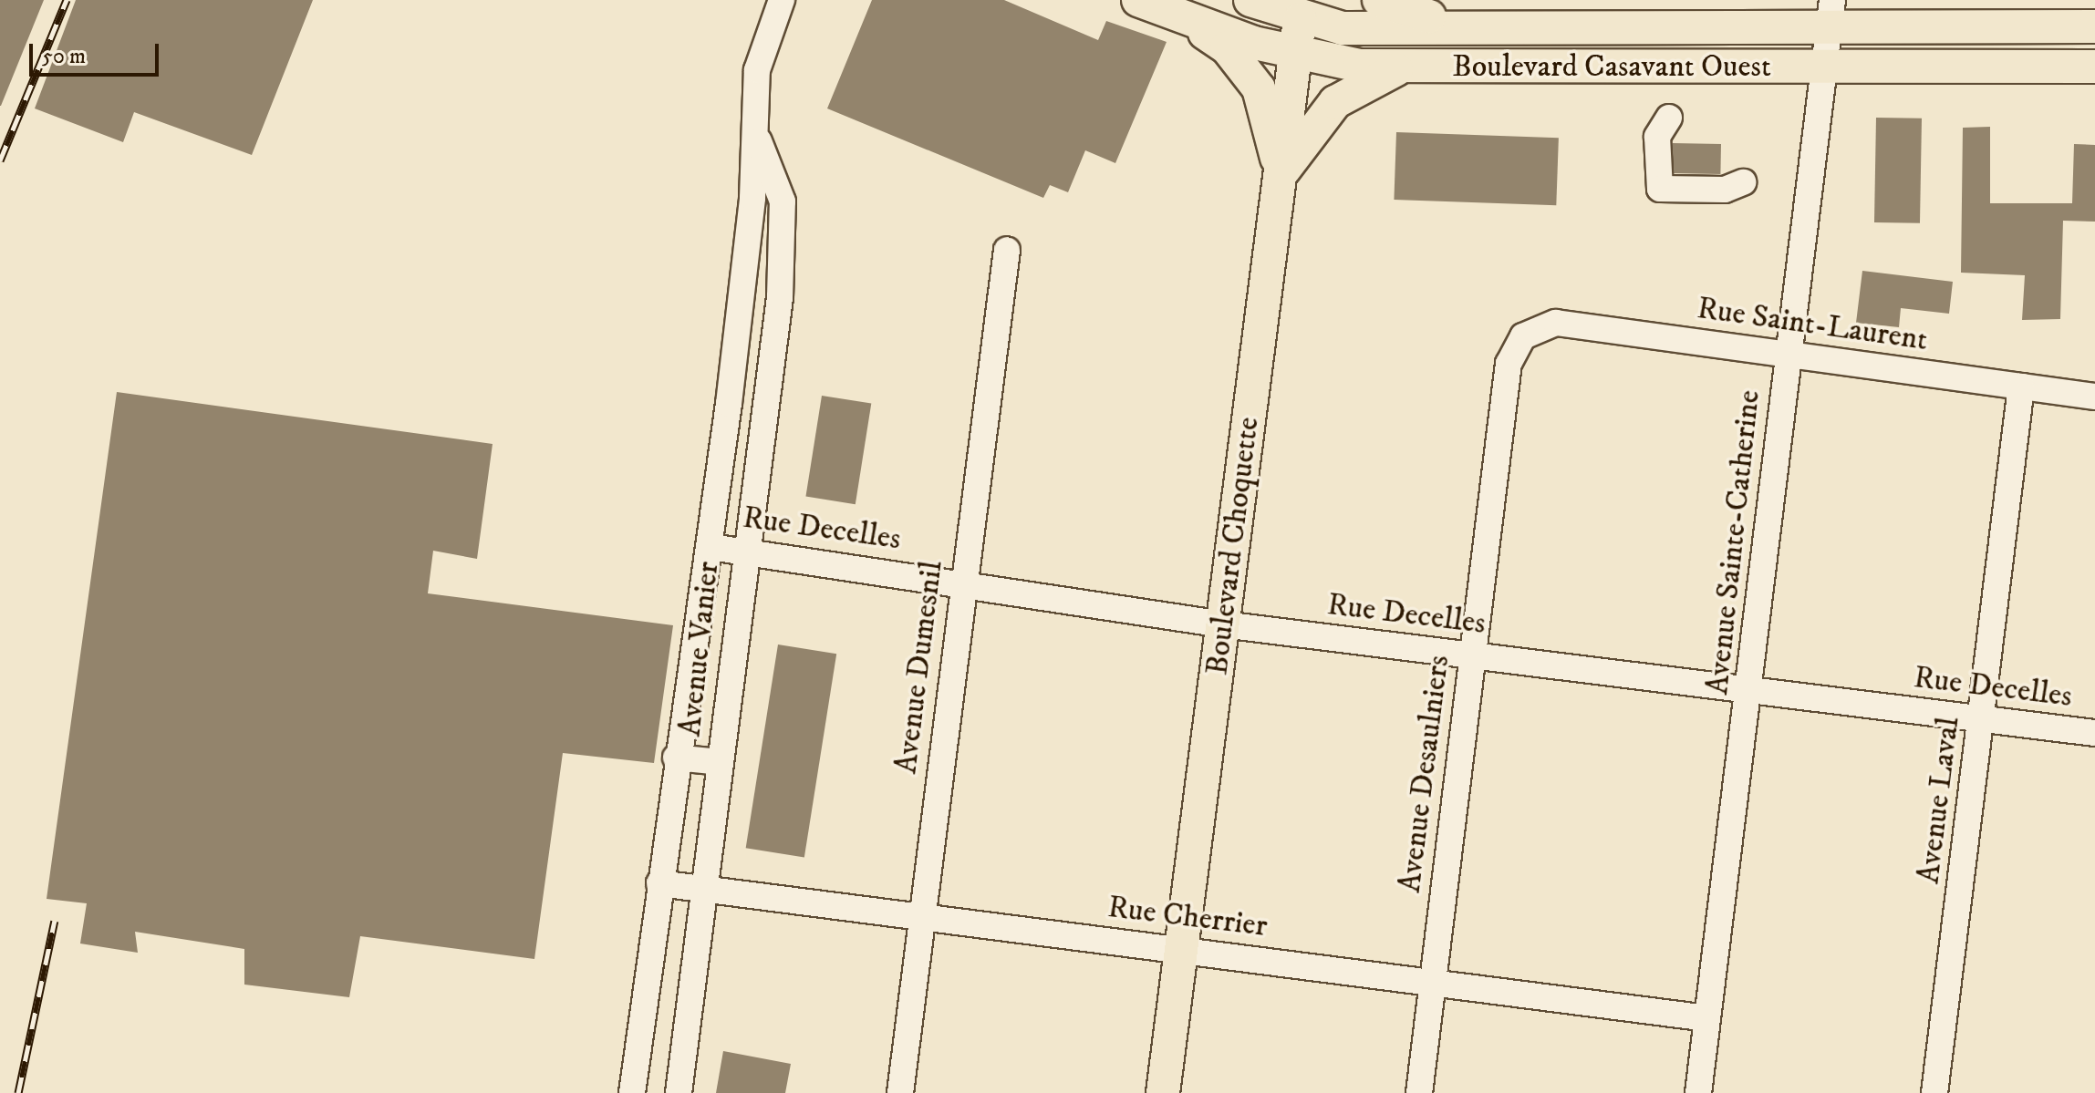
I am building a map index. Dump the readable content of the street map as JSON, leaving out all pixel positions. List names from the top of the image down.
{
  "streets": {
    "main road": ["Boulevard Casavant Ouest", "Boulevard Choquette"],
    "street": [
      "Rue Saint-Laurent",
      "Rue Decelles",
      "Avenue Sainte-Catherine",
      "Avenue Vanier",
      "Avenue Dumesnil",
      "Avenue Desaulniers",
      "Avenue Laval",
      "Rue Cherrier"
    ]
  },
  "crossings": [
    ["Boulevard Casavant Ouest", "Avenue Sainte-Catherine"],
    ["Boulevard Casavant Ouest", "Boulevard Choquette"],
    ["Rue Saint-Laurent", "Avenue Sainte-Catherine"],
    ["Rue Saint-Laurent", "Avenue Desaulniers"],
    ["Rue Saint-Laurent", "Avenue Laval"],
    ["Rue Decelles", "Avenue Sainte-Catherine"],
    ["Rue Decelles", "Boulevard Choquette"],
    ["Rue Decelles", "Avenue Vanier"],
    ["Rue Decelles", "Avenue Dumesnil"],
    ["Rue Decelles", "Avenue Desaulniers"],
    ["Rue Decelles", "Avenue Laval"],
    ["Avenue Sainte-Catherine", "Rue Cherrier"],
    ["Boulevard Choquette", "Rue Cherrier"],
    ["Avenue Vanier", "Rue Cherrier"],
    ["Avenue Dumesnil", "Rue Cherrier"],
    ["Avenue Desaulniers", "Rue Cherrier"]
  ],
  "scale_bar": "50 m"
}
